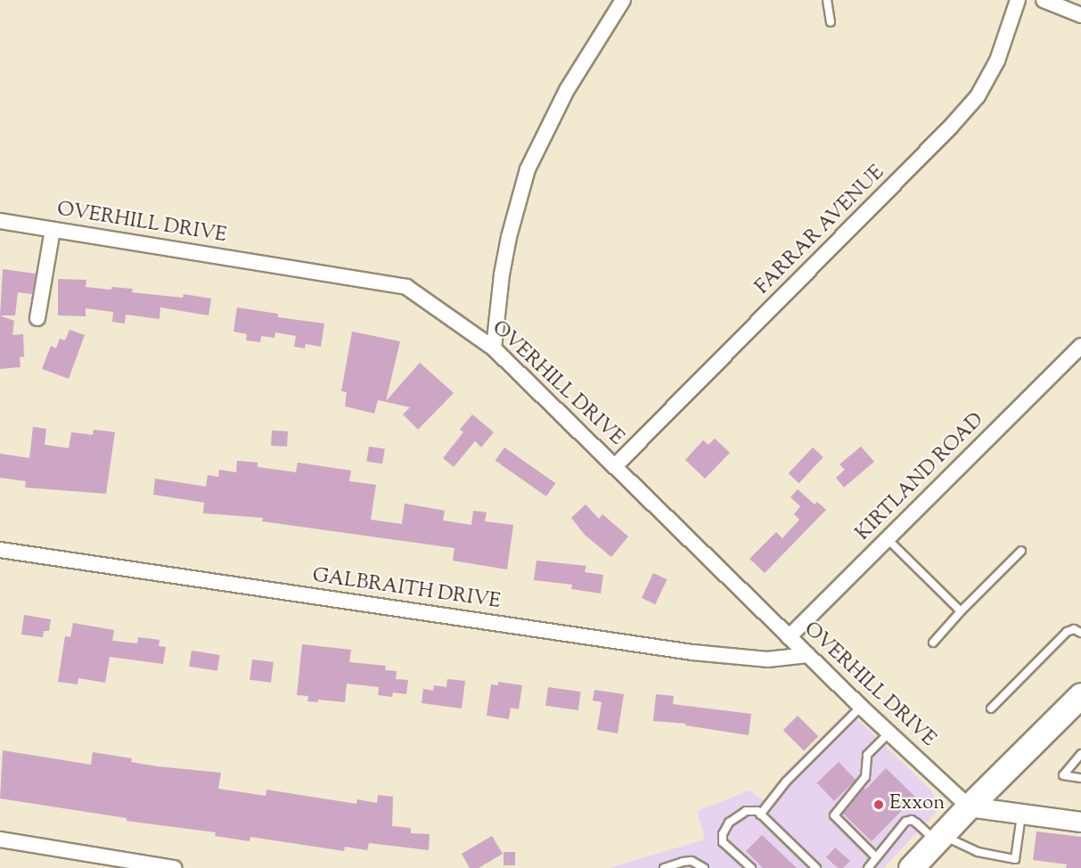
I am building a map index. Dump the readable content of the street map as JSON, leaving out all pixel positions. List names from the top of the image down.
{
  "streets": {
    "street": [
      "OVERHILL DRIVE",
      "FARRAR AVENUE",
      "KIRTLAND ROAD",
      "GALBRAITH DRIVE"
    ]
  },
  "crossings": [
    ["OVERHILL DRIVE", "FARRAR AVENUE"],
    ["OVERHILL DRIVE", "KIRTLAND ROAD"],
    ["OVERHILL DRIVE", "GALBRAITH DRIVE"]
  ],
  "places": ["Exxon"]
}
